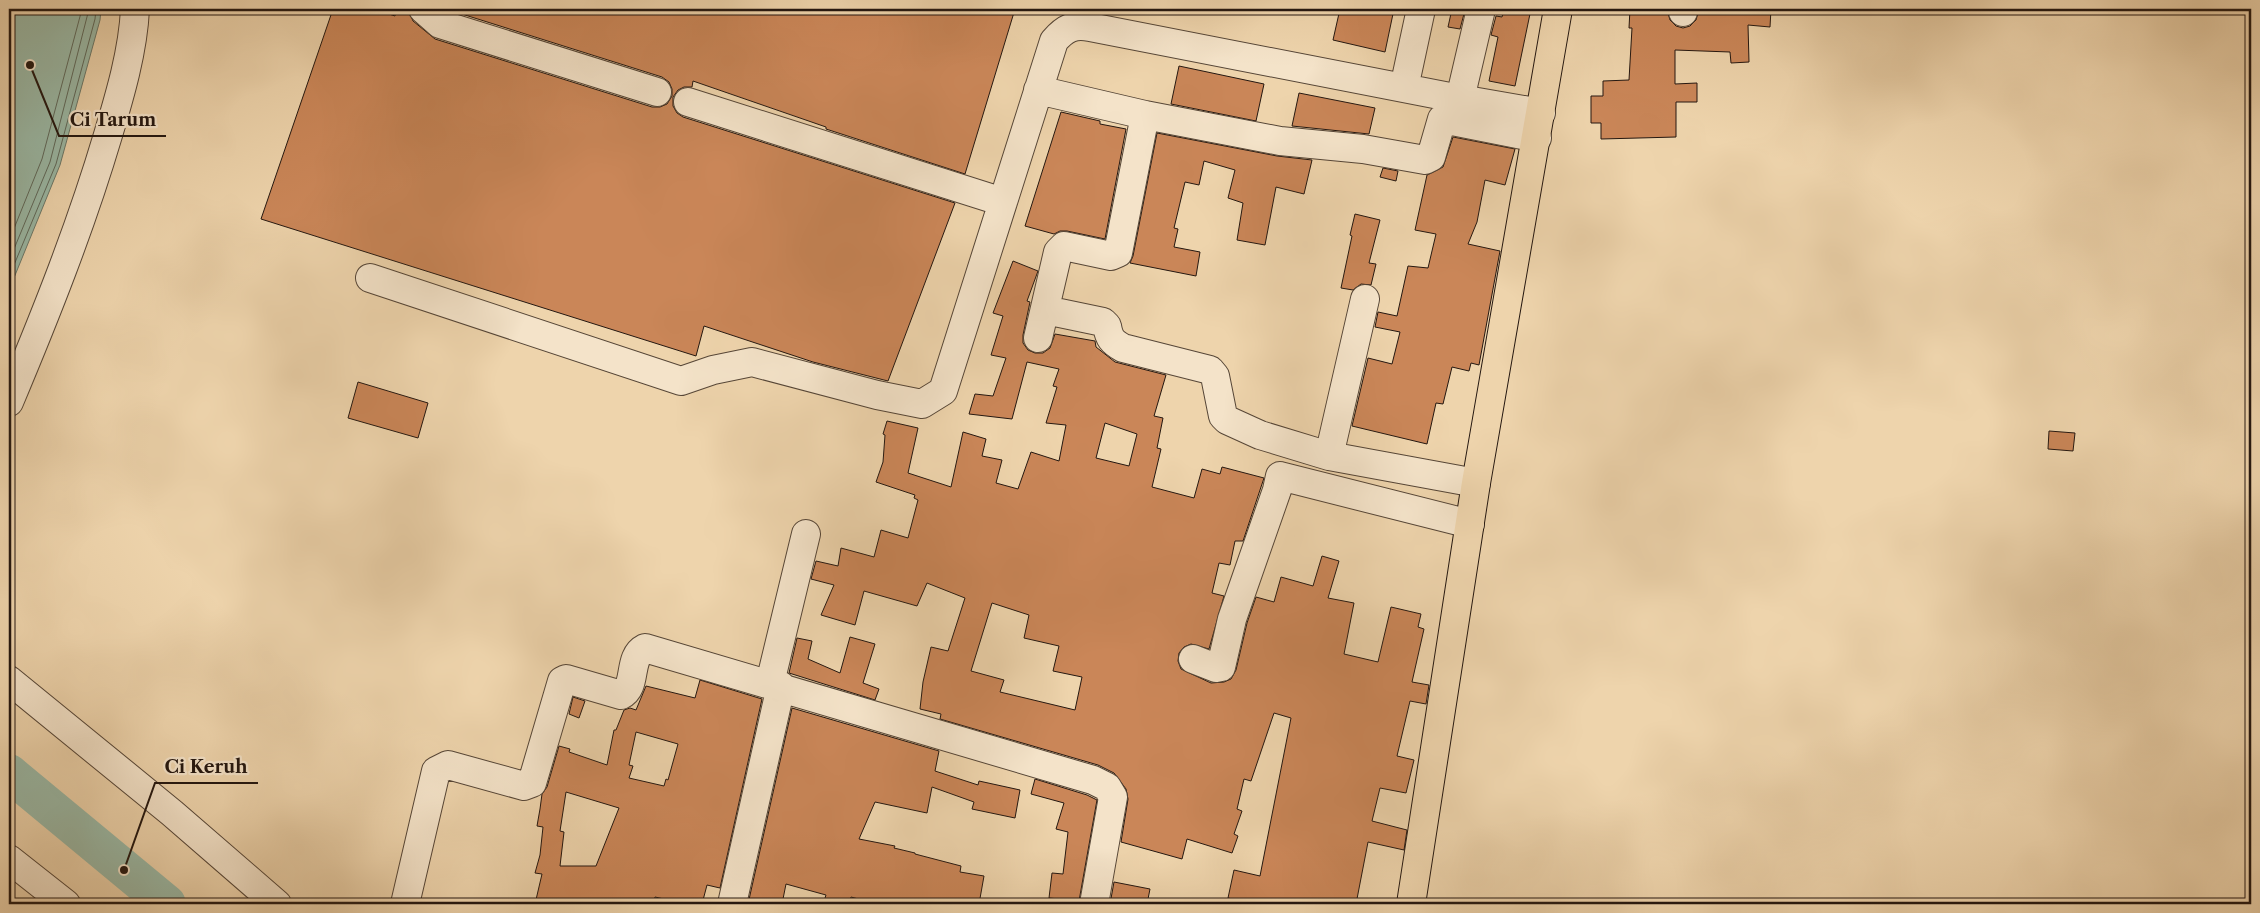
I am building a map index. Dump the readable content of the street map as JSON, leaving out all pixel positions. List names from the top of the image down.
{
  "places": ["Ci Tarum", "Ci Keruh"]
}
